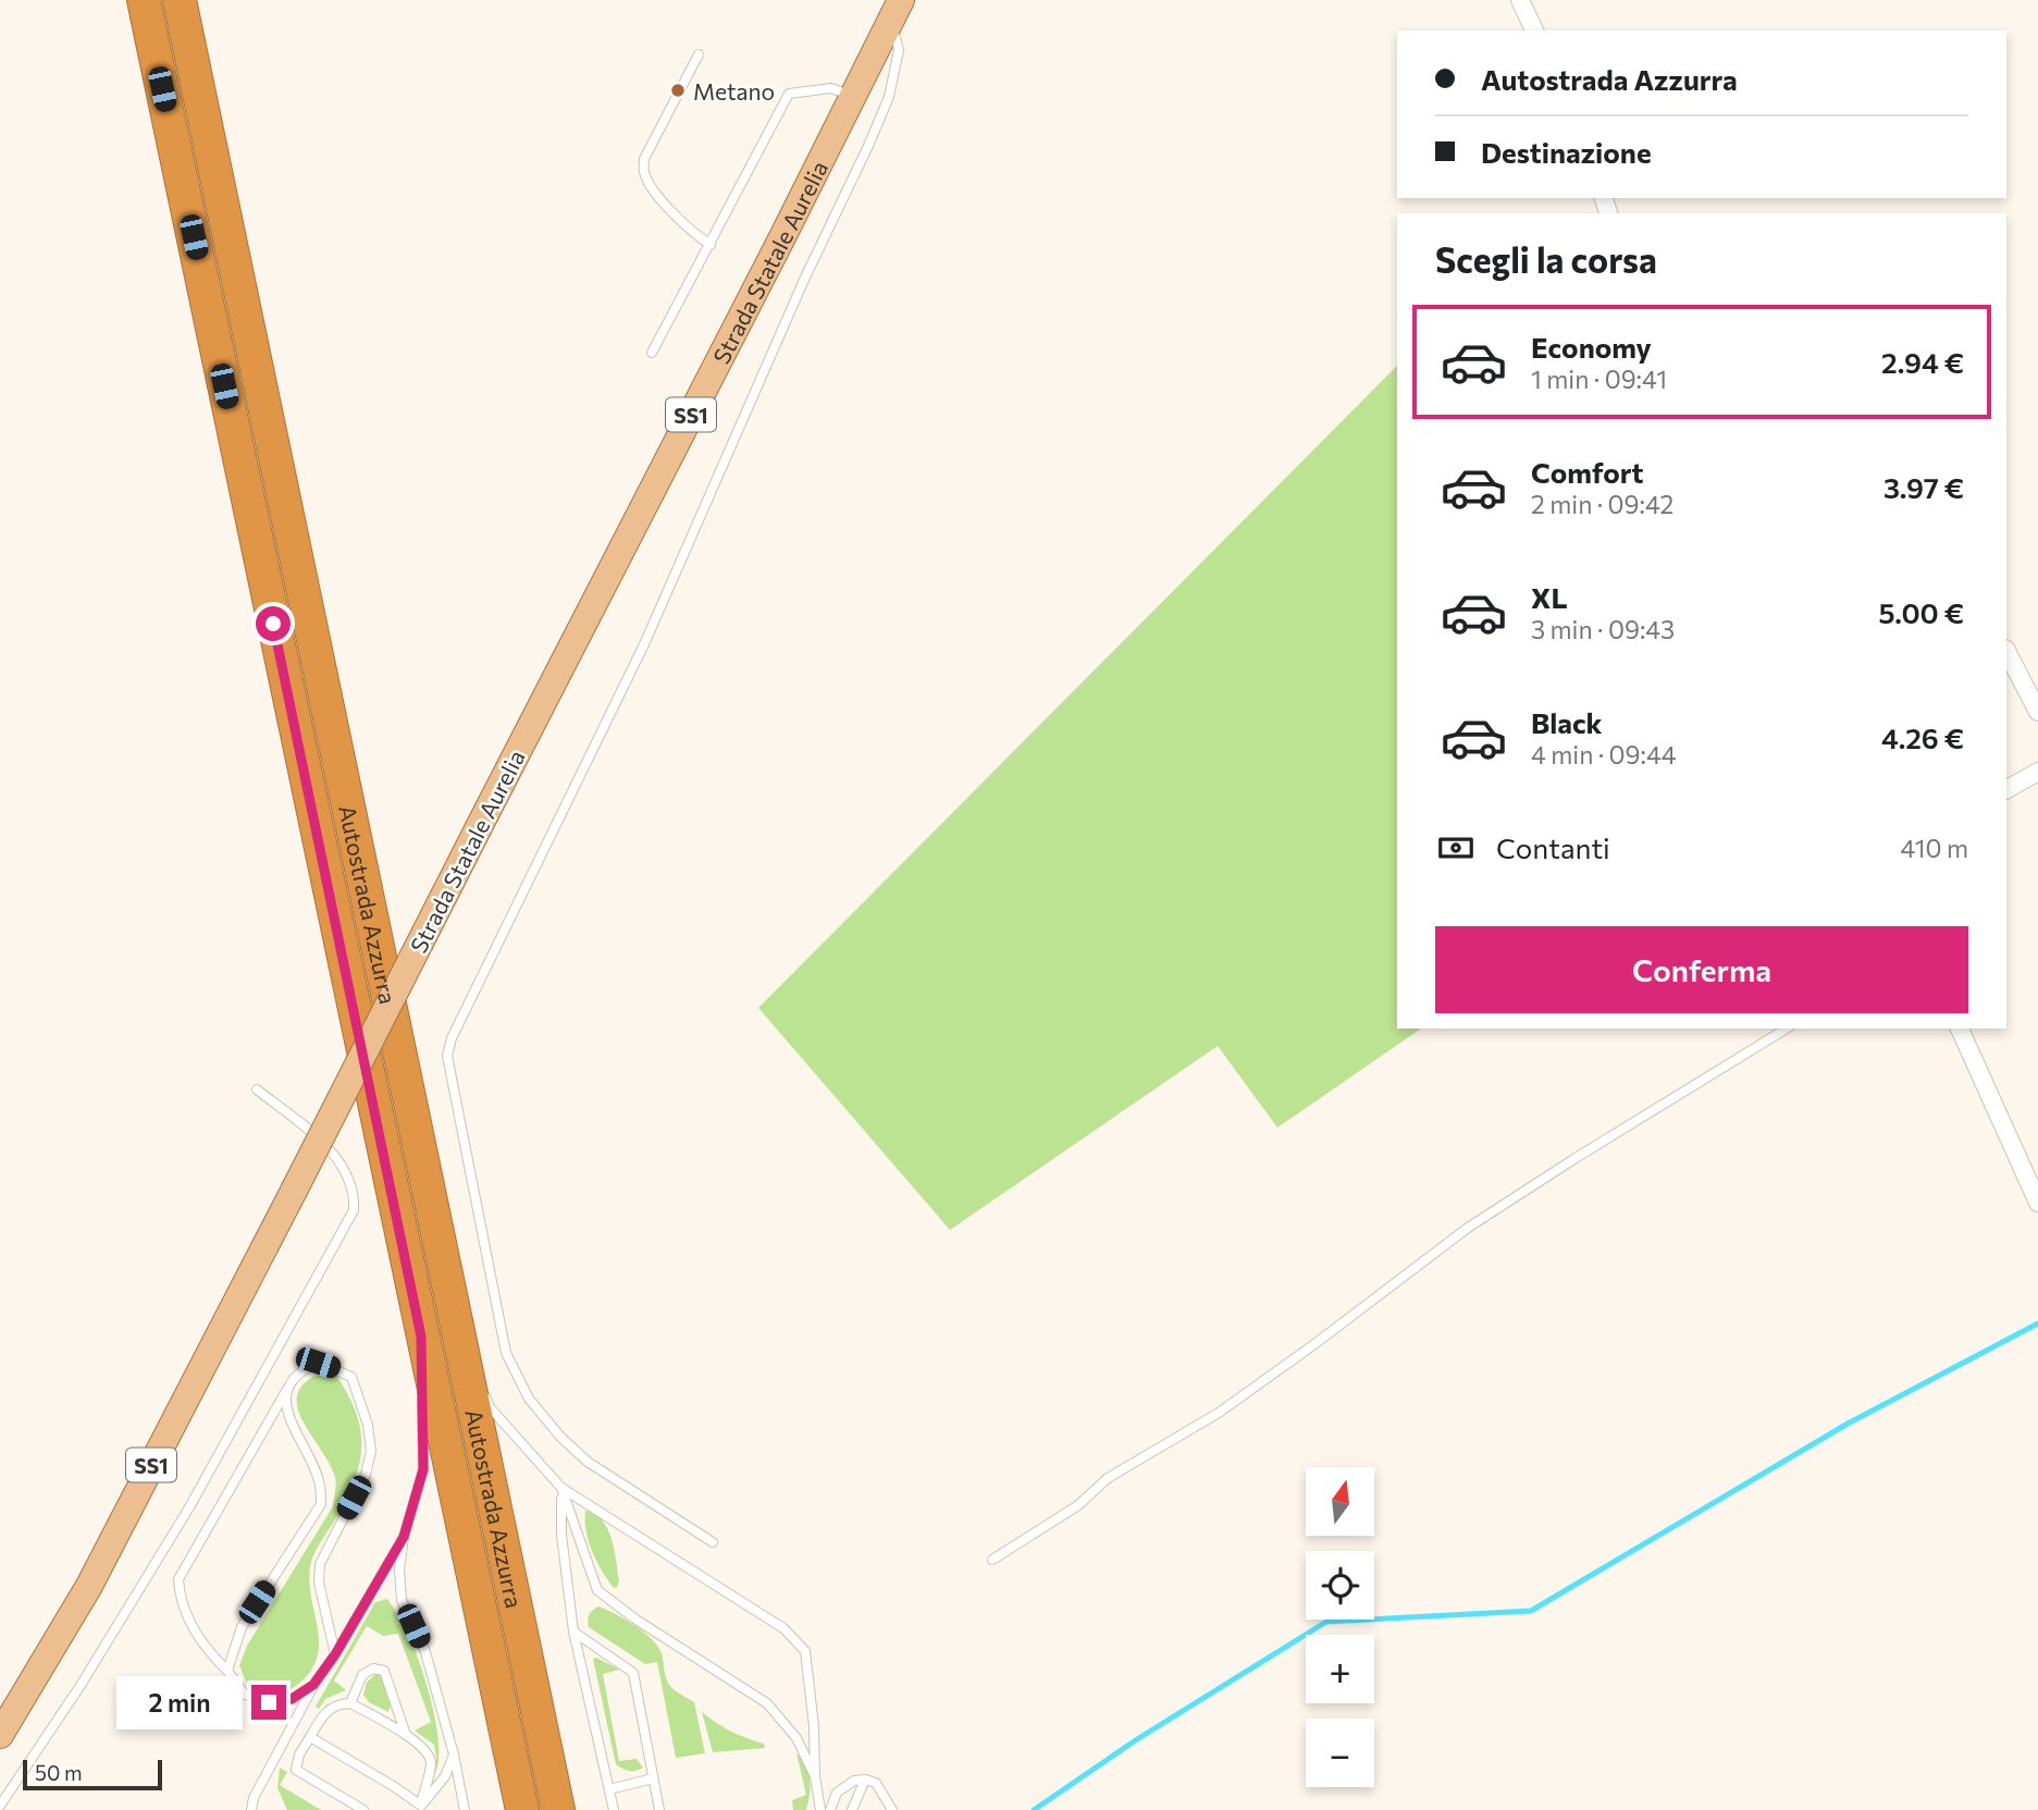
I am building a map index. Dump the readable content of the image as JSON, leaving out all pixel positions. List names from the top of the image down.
{
  "streets": {
    "highway": ["Autostrada Azzurra"],
    "main road": ["Strada Statale Aurelia", "SS1"]
  },
  "places": ["Metano"],
  "scale_bar": "50 m",
  "north": "top",
  "page": {
    "banner": ["Autostrada Azzurra", "Destinazione"],
    "heading": "Scegli la corsa",
    "list": [
      {
        "name": "Economy",
        "note": "1 min · 09:41",
        "value": "2.94 €"
      },
      {
        "name": "Comfort",
        "note": "2 min · 09:42",
        "value": "3.97 €"
      },
      {
        "name": "XL",
        "note": "3 min · 09:43",
        "value": "5.00 €"
      },
      {
        "name": "Black",
        "note": "4 min · 09:44",
        "value": "4.26 €"
      }
    ],
    "pay": ["Contanti", "410 m"],
    "buttons": "Conferma",
    "map_buttons": ["+", "−"],
    "bubble": "2 min",
    "scale": "50 m"
  }
}
